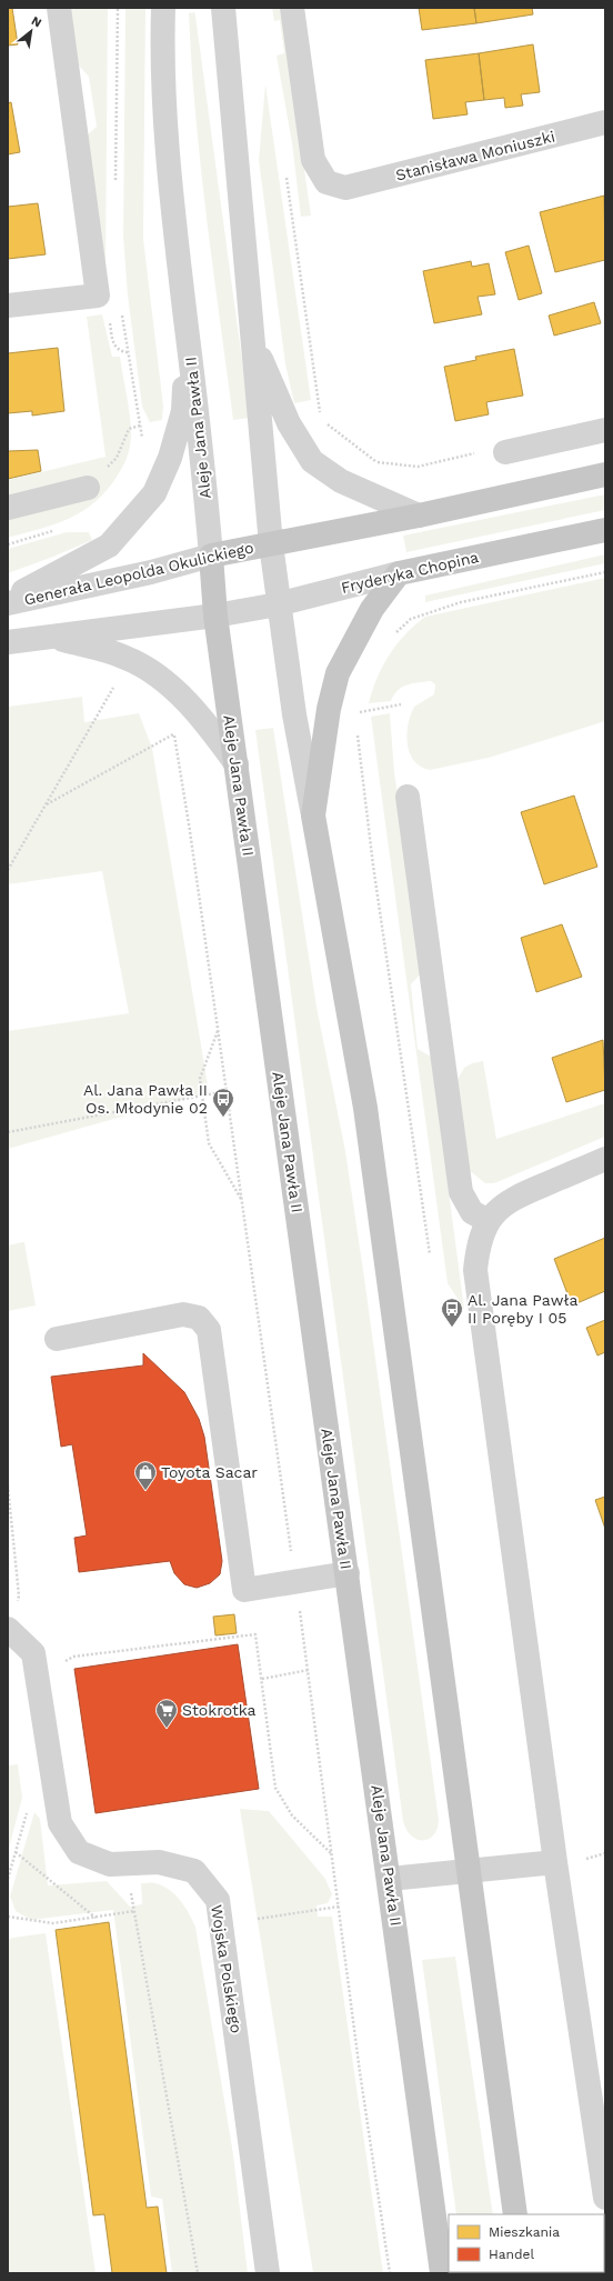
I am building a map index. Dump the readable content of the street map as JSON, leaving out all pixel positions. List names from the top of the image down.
{
  "streets": {
    "main road": ["Aleje Jana Pawła II", "Fryderyka Chopina", "Generała Leopolda Okulickiego"],
    "street": ["Stanisława Moniuszki", "Wojska Polskiego"]
  },
  "crossings": [
    ["Aleje Jana Pawła II", "Fryderyka Chopina"],
    ["Aleje Jana Pawła II", "Generała Leopolda Okulickiego"]
  ],
  "places": {
    "bus stop": ["Al. Jana Pawła II Os. Młodynie 02", "Al. Jana Pawła II Poręby I 05"],
    "shop": ["Toyota Sacar"],
    "supermarket": ["Stokrotka"]
  },
  "legend": ["Mieszkania", "Handel"],
  "north": "top right"
}
